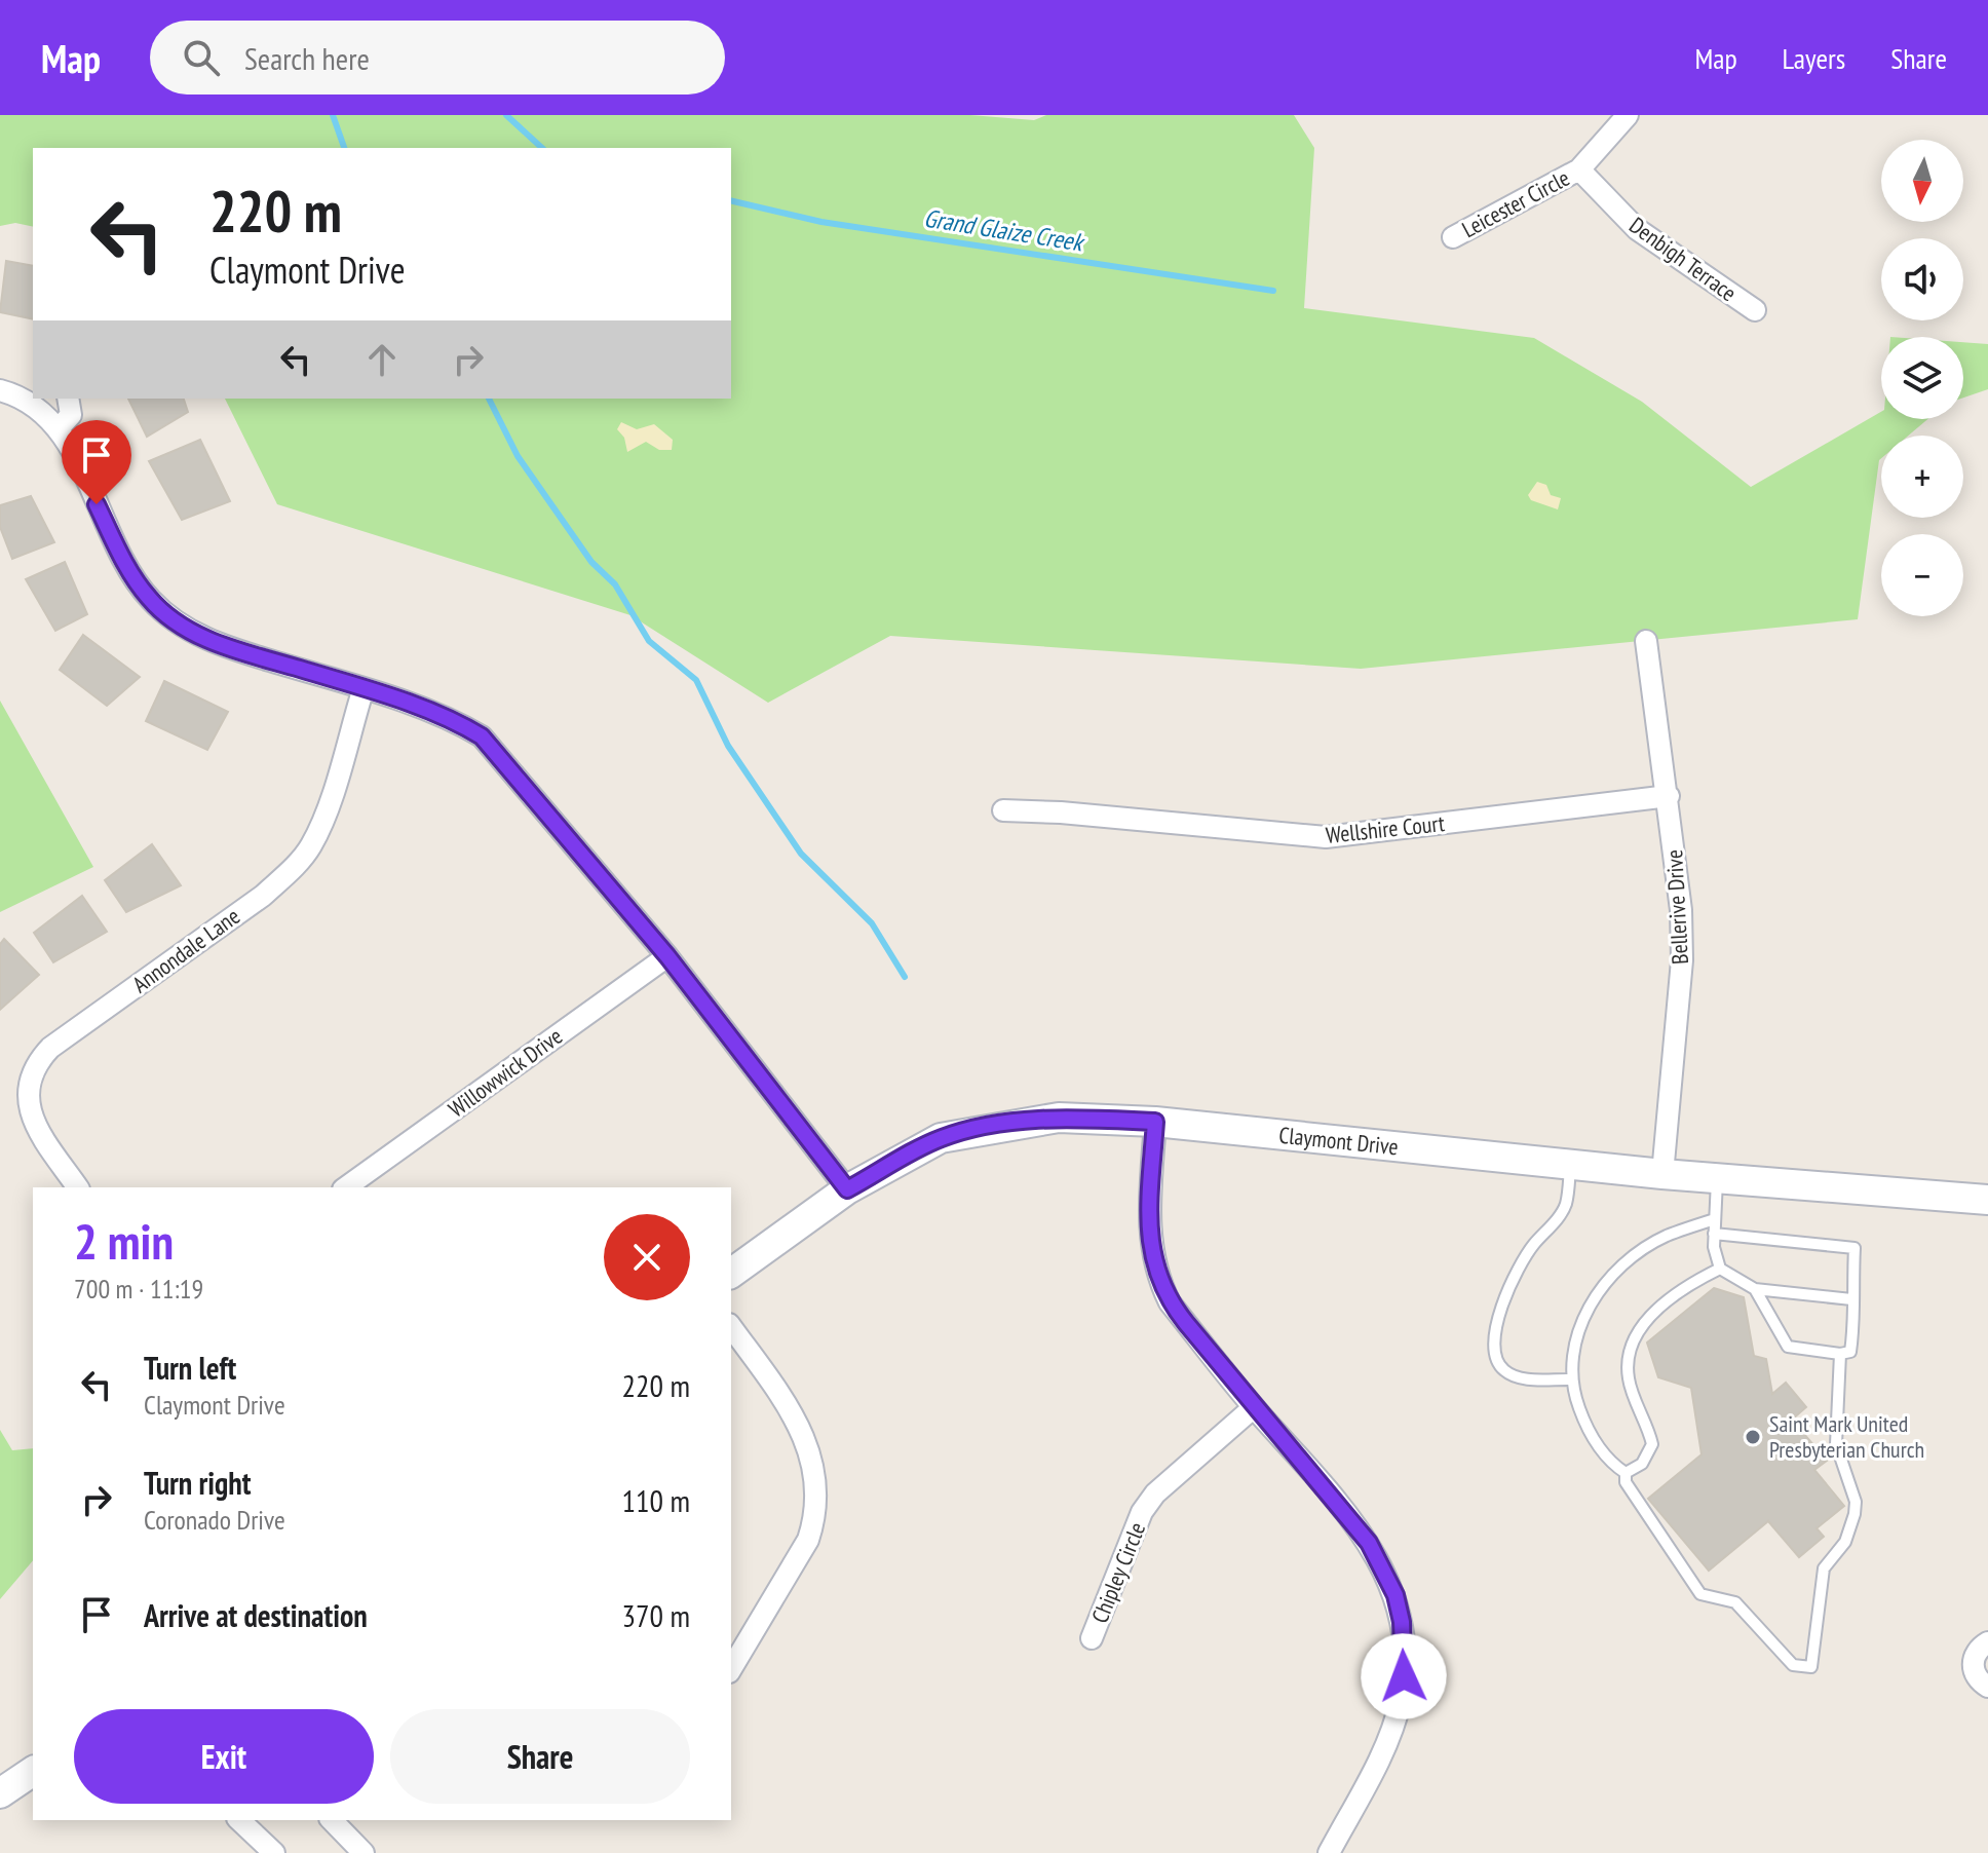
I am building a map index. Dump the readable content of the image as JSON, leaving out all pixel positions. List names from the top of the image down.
{
  "streets": {
    "street": [
      "Leicester Circle",
      "Denbigh Terrace",
      "Wellshire Court",
      "Bellerive Drive",
      "Annondale Lane",
      "Willowwick Drive",
      "Claymont Drive",
      "Chipley Circle"
    ]
  },
  "crossings": [
    ["Leicester Circle", "Denbigh Terrace"],
    ["Wellshire Court", "Bellerive Drive"],
    ["Bellerive Drive", "Claymont Drive"]
  ],
  "water": ["Grand Glaize Creek"],
  "places": ["Saint Mark United Presbyterian Church"],
  "north": "bottom",
  "page": {
    "header": "Map",
    "search": "Search here",
    "nav": ["Map", "Layers", "Share"],
    "map_buttons": ["+", "−"],
    "turn": ["220 m", "Claymont Drive"],
    "heading": ["2 min", "700 m · 11:19"],
    "list": [
      {
        "name": "Turn left",
        "note": "Claymont Drive",
        "value": "220 m"
      },
      {
        "name": "Turn right",
        "note": "Coronado Drive",
        "value": "110 m"
      },
      {
        "name": "Arrive at destination",
        "value": "370 m"
      }
    ],
    "buttons": ["Exit", "Share"]
  }
}
